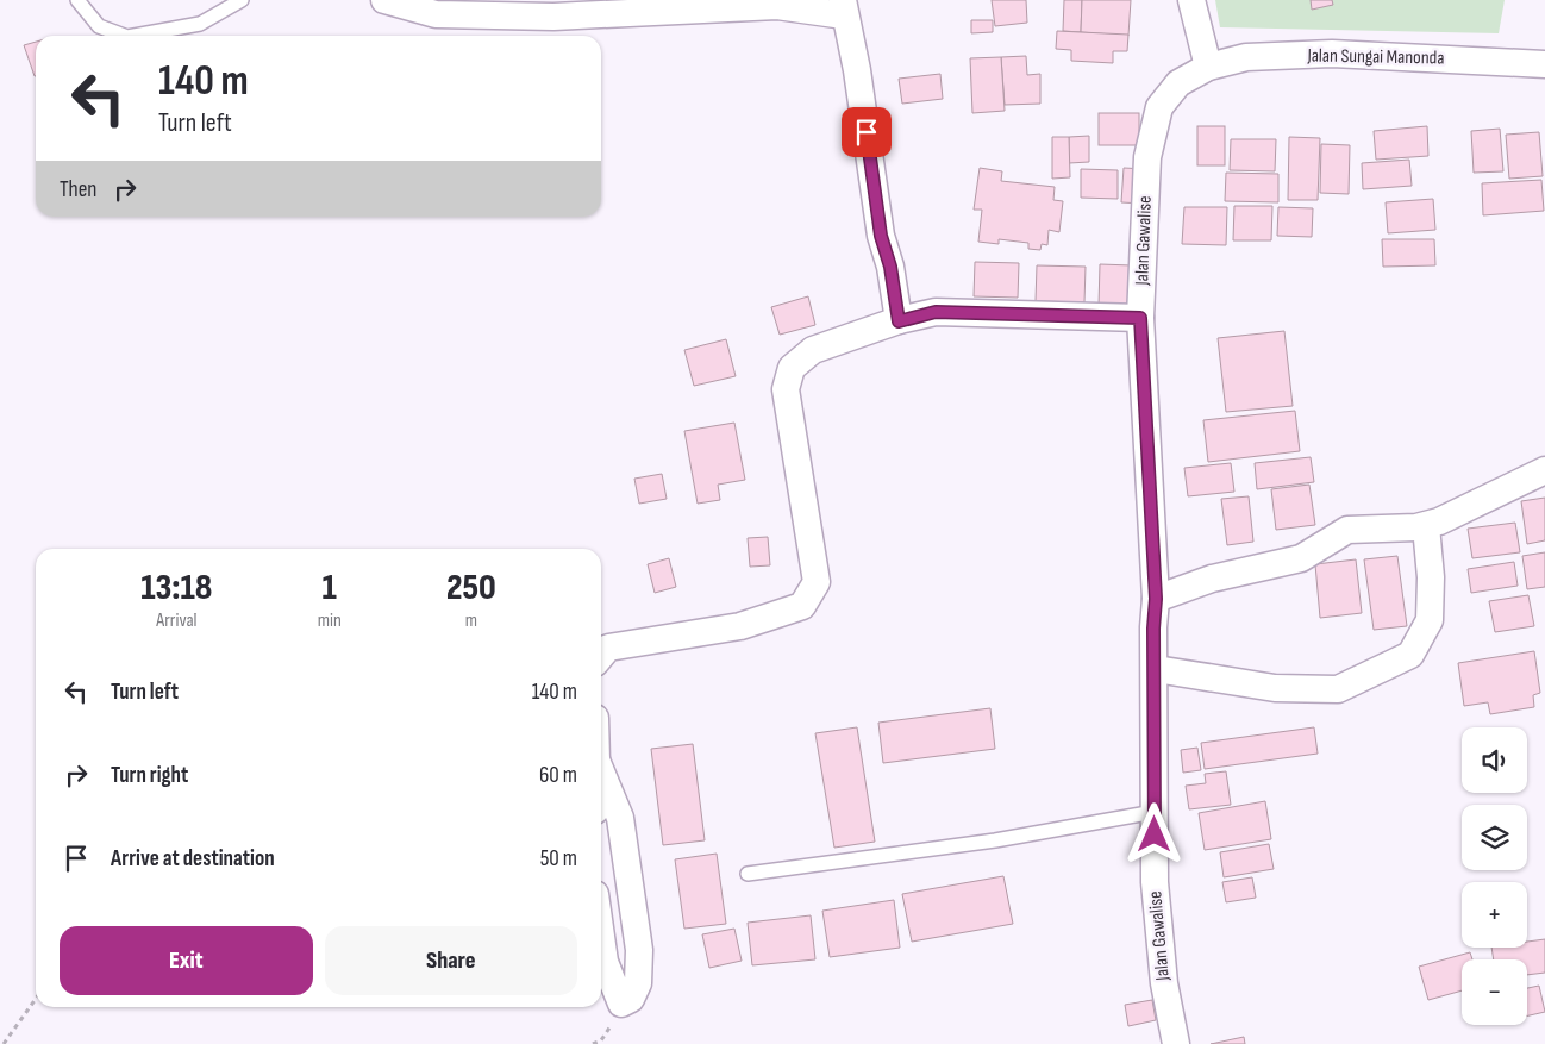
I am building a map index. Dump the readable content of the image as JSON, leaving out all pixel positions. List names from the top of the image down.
{
  "streets": {
    "street": ["Jalan Sungai Manonda", "Jalan Gawalise"]
  },
  "crossings": [
    ["Jalan Sungai Manonda", "Jalan Gawalise"]
  ],
  "page": {
    "turn": ["140 m", "Turn left"],
    "then": "Then",
    "eta": [
      "13:18",
      "Arrival",
      "1",
      "min",
      "250",
      "m"
    ],
    "list": [
      {
        "name": "Turn left",
        "value": "140 m"
      },
      {
        "name": "Turn right",
        "value": "60 m"
      },
      {
        "name": "Arrive at destination",
        "value": "50 m"
      }
    ],
    "map_buttons": ["+", "−"],
    "buttons": ["Exit", "Share"]
  }
}
